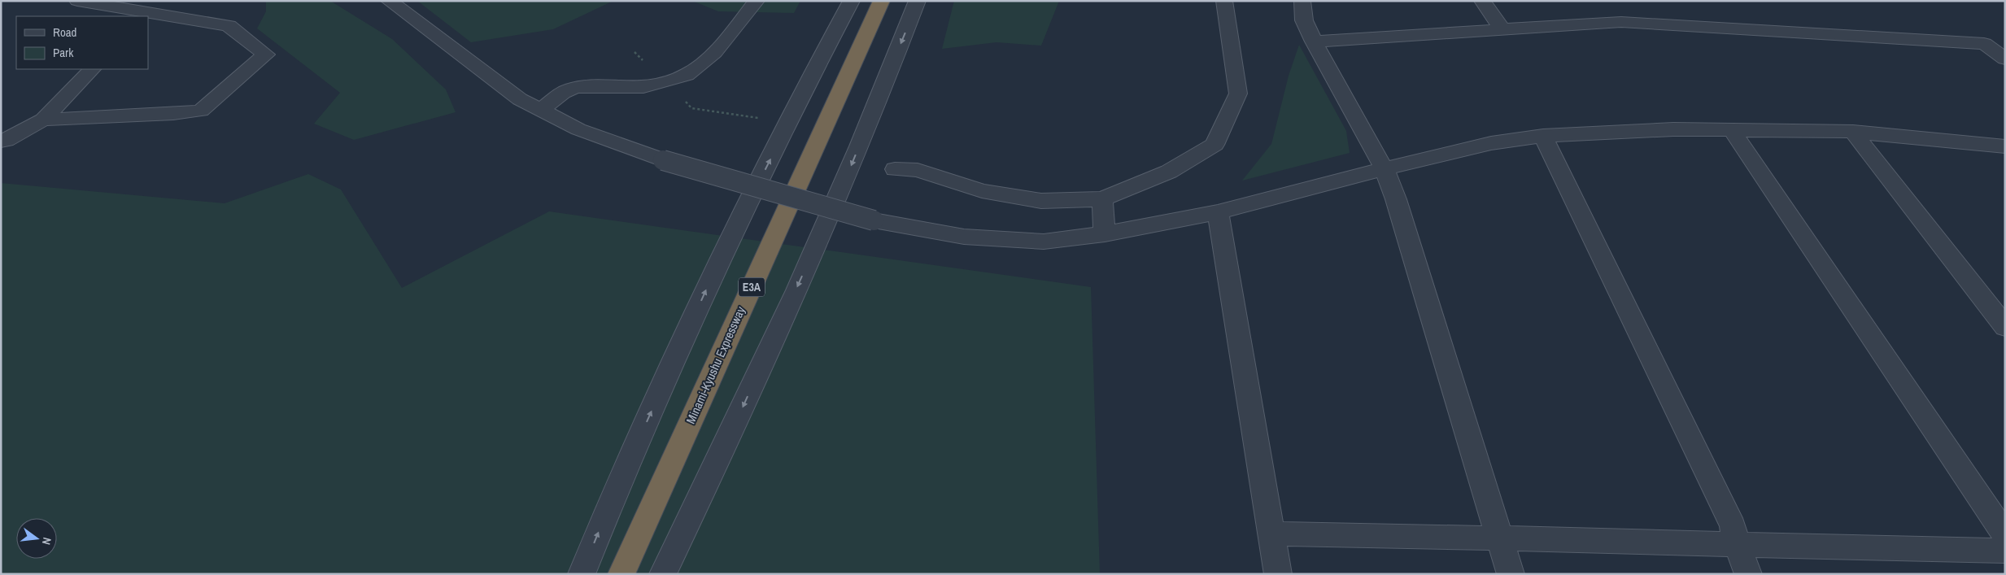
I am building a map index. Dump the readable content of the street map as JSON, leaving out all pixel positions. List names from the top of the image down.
{
  "streets": {
    "highway": ["E3A", "Minami-Kyushu Expressway"]
  },
  "legend": ["Road", "Park"],
  "north": "right"
}
